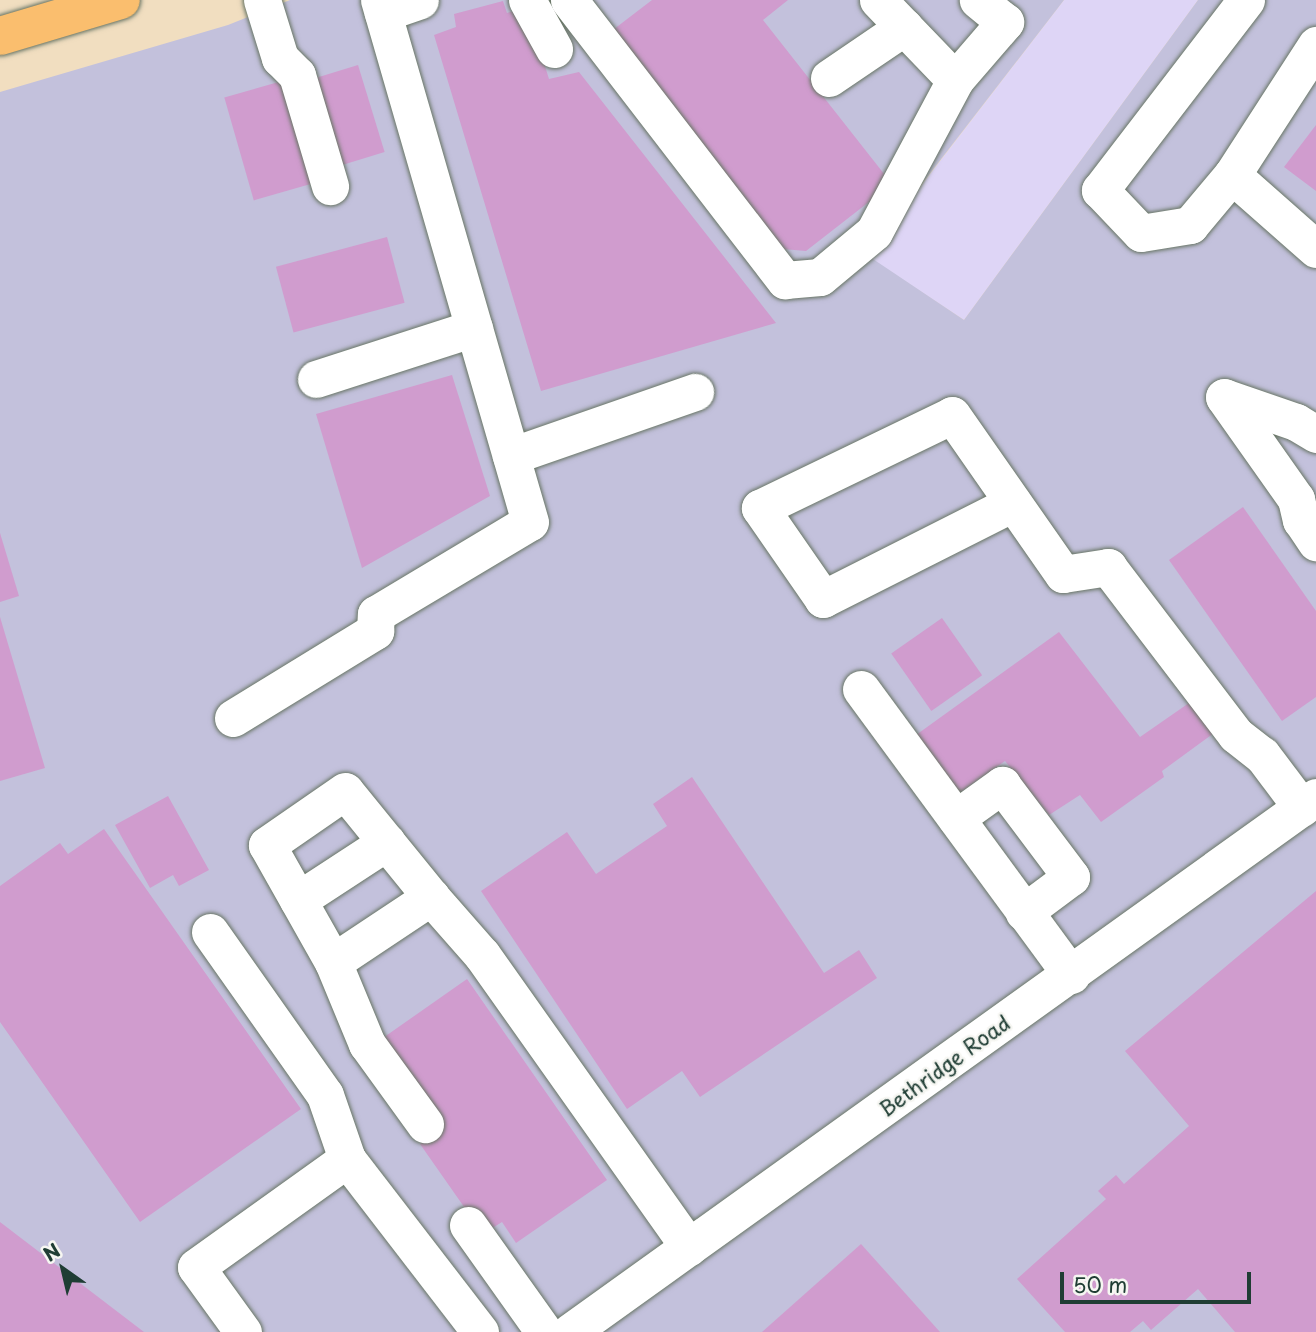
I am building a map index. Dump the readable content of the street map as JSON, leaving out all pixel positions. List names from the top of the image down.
{
  "streets": {
    "street": ["Bethridge Road"]
  },
  "scale_bar": "50 m",
  "north": "top left"
}
